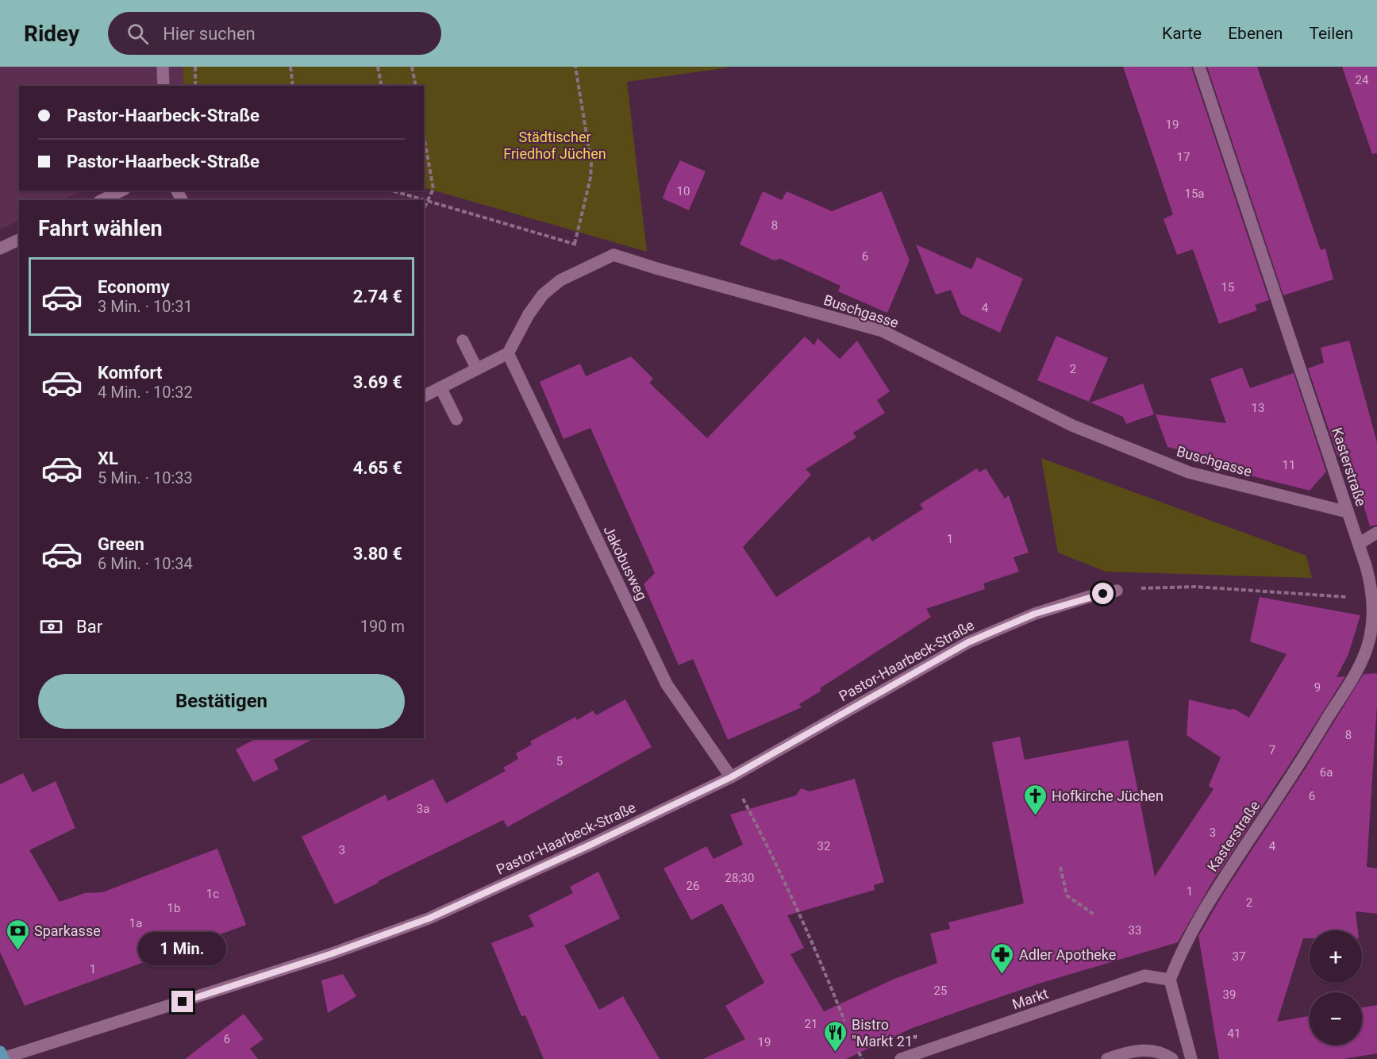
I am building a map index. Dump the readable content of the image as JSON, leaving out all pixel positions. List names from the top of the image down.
{
  "streets": {
    "street": [
      "Buschgasse",
      "Kasterstraße",
      "Jakobusweg",
      "Pastor-Haarbeck-Straße",
      "Markt"
    ]
  },
  "crossings": [
    ["Buschgasse", "Kasterstraße"],
    ["Kasterstraße", "Markt"],
    ["Jakobusweg", "Pastor-Haarbeck-Straße"]
  ],
  "parks": ["Städtischer Friedhof Jüchen"],
  "places": {
    "church": ["Hofkirche Jüchen"],
    "bank": ["Sparkasse"],
    "pharmacy": ["Adler Apotheke"],
    "restaurant": ["Bistro \"Markt 21\""]
  },
  "house_numbers": [
    "24",
    "19",
    "17",
    "10",
    "15a",
    "8",
    "6",
    "15",
    "4",
    "2",
    "13",
    "11",
    "1",
    "9",
    "8",
    "7",
    "5",
    "6a",
    "6",
    "3a",
    "3",
    "32",
    "4",
    "3",
    "28;30",
    "26",
    "1",
    "1c",
    "2",
    "1b",
    "1a",
    "33",
    "37",
    "1",
    "25",
    "39",
    "21",
    "41",
    "6",
    "19"
  ],
  "page": {
    "header": "Ridey",
    "search": "Hier suchen",
    "nav": ["Karte", "Ebenen", "Teilen"],
    "banner": ["Pastor-Haarbeck-Straße", "Pastor-Haarbeck-Straße"],
    "heading": "Fahrt wählen",
    "list": [
      {
        "name": "Economy",
        "note": "3 Min. · 10:31",
        "value": "2.74 €"
      },
      {
        "name": "Komfort",
        "note": "4 Min. · 10:32",
        "value": "3.69 €"
      },
      {
        "name": "XL",
        "note": "5 Min. · 10:33",
        "value": "4.65 €"
      },
      {
        "name": "Green",
        "note": "6 Min. · 10:34",
        "value": "3.80 €"
      }
    ],
    "pay": ["Bar", "190 m"],
    "buttons": "Bestätigen",
    "map_buttons": ["+", "−"],
    "bubble": "1 Min."
  }
}
